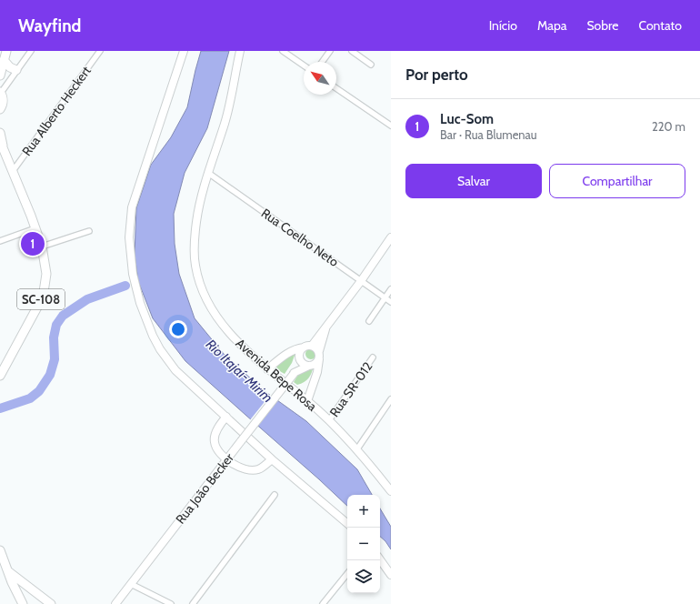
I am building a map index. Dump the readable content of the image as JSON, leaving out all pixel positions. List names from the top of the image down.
{
  "streets": {
    "main road": ["SC-108", "Avenida Bepe Rosa", "Rua João Becker"],
    "street": ["Rua Alberto Heckert", "Rua Coelho Neto", "Rua SR-012"]
  },
  "crossings": [
    ["Rua Alberto Heckert", "SC-108"],
    ["Rua Coelho Neto", "Avenida Bepe Rosa"],
    ["Avenida Bepe Rosa", "Rua SR-012"]
  ],
  "water": ["Rio Itajaí-Mirim"],
  "north": "top left",
  "page": {
    "header": "Wayfind",
    "nav": [
      "Início",
      "Mapa",
      "Sobre",
      "Contato"
    ],
    "heading": "Por perto",
    "list": [
      {
        "mark": "1",
        "name": "Luc-Som",
        "note": "Bar · Rua Blumenau",
        "value": "220 m"
      }
    ],
    "buttons": ["Salvar", "Compartilhar"],
    "pins": "1",
    "map_buttons": ["+", "−"]
  }
}
